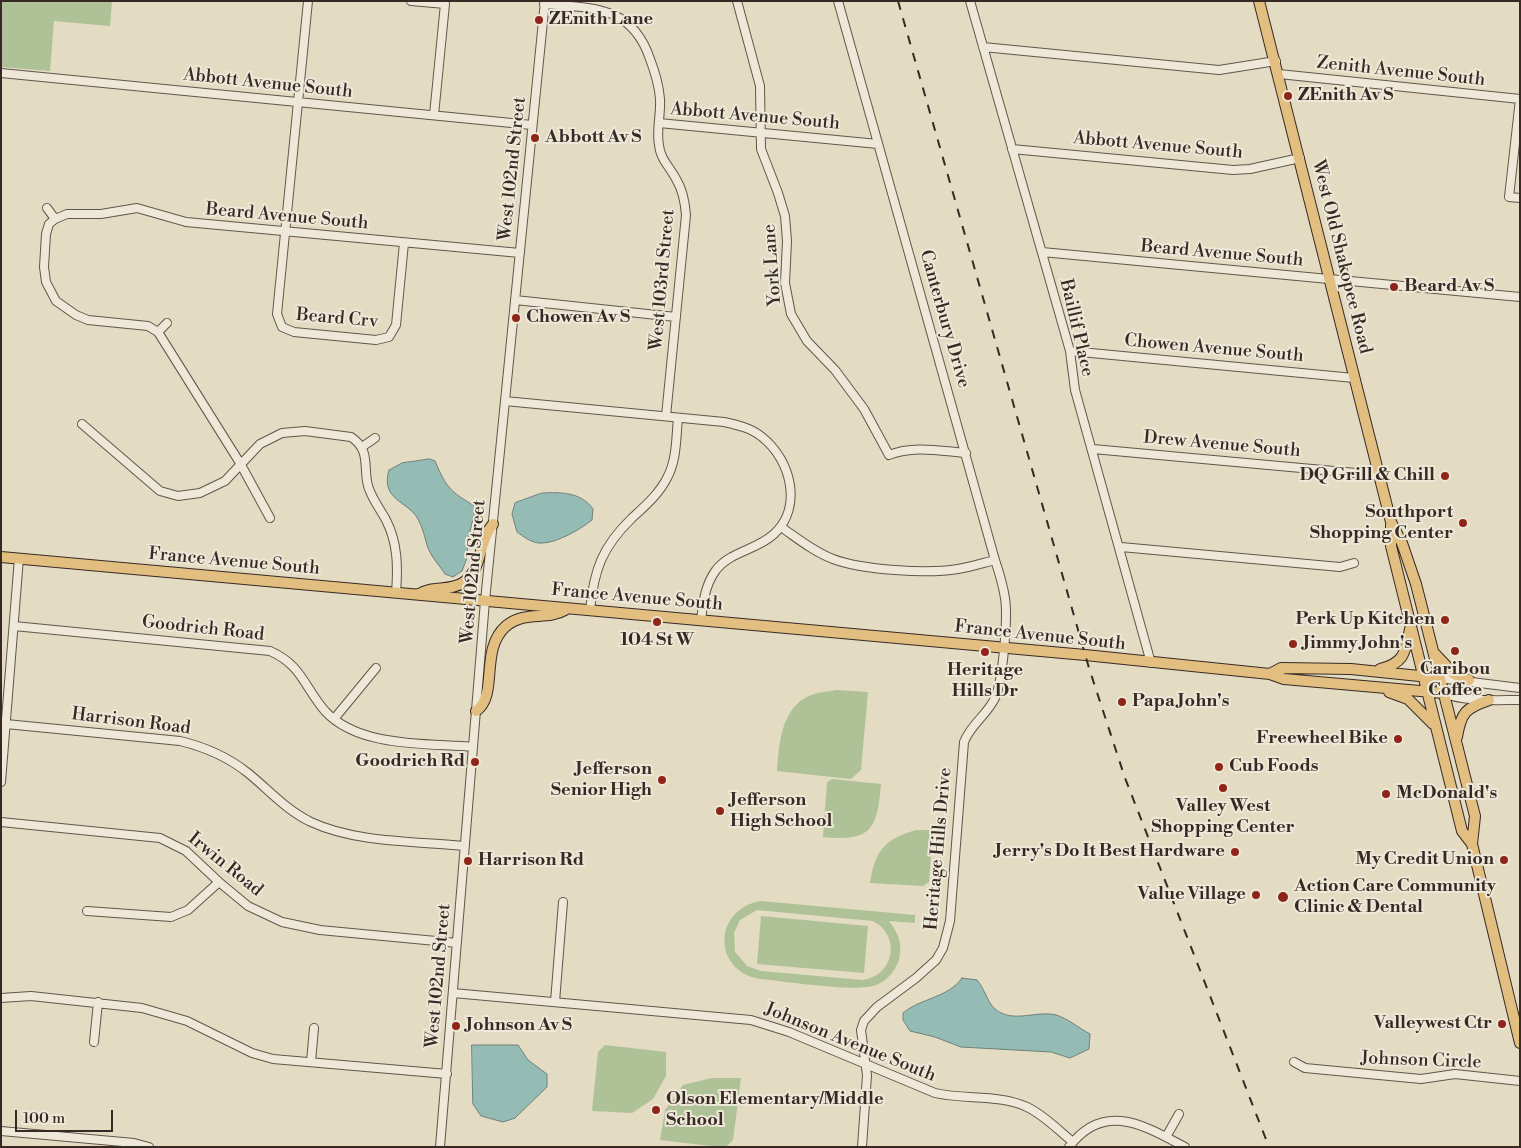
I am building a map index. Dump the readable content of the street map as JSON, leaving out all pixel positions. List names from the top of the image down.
{
  "streets": {
    "main road": ["West Old Shakopee Road", "France Avenue South"],
    "street": [
      "Zenith Avenue South",
      "Abbott Avenue South",
      "West 102nd Street",
      "Beard Avenue South",
      "York Lane",
      "West 103rd Street",
      "Beard Crv",
      "Canterbury Drive",
      "Baillif Place",
      "Chowen Avenue South",
      "Drew Avenue South",
      "Goodrich Road",
      "Harrison Road",
      "Heritage Hills Drive",
      "Irwin Road",
      "Johnson Avenue South",
      "Johnson Circle"
    ]
  },
  "crossings": [
    ["Zenith Avenue South", "West Old Shakopee Road"],
    ["Abbott Avenue South", "West 102nd Street"],
    ["Abbott Avenue South", "West Old Shakopee Road"],
    ["Abbott Avenue South", "York Lane"],
    ["Abbott Avenue South", "West 103rd Street"],
    ["Abbott Avenue South", "Canterbury Drive"],
    ["Abbott Avenue South", "Baillif Place"],
    ["West 102nd Street", "Beard Avenue South"],
    ["West 102nd Street", "France Avenue South"],
    ["West 102nd Street", "Goodrich Road"],
    ["West 102nd Street", "Harrison Road"],
    ["West 102nd Street", "Irwin Road"],
    ["West 102nd Street", "Johnson Avenue South"],
    ["Beard Avenue South", "West Old Shakopee Road"],
    ["Beard Avenue South", "Beard Crv"],
    ["Beard Avenue South", "Baillif Place"],
    ["West Old Shakopee Road", "Chowen Avenue South"],
    ["West Old Shakopee Road", "Drew Avenue South"],
    ["West Old Shakopee Road", "France Avenue South"],
    ["York Lane", "Canterbury Drive"],
    ["Canterbury Drive", "France Avenue South"],
    ["Canterbury Drive", "Heritage Hills Drive"],
    ["Baillif Place", "Chowen Avenue South"],
    ["Baillif Place", "Drew Avenue South"],
    ["Baillif Place", "France Avenue South"],
    ["France Avenue South", "Heritage Hills Drive"],
    ["Heritage Hills Drive", "Johnson Avenue South"]
  ],
  "places": [
    "ZEnith Lane",
    "ZEnith Av S",
    "Abbott Av S",
    "Beard Av S",
    "Chowen Av S",
    "DQ Grill & Chill",
    "Southport Shopping Center",
    "Perk Up Kitchen",
    "104 St W",
    "Jimmy John's",
    "Caribou Coffee",
    "Heritage Hills Dr",
    "Papa John's",
    "Freewheel Bike",
    "Goodrich Rd",
    "Cub Foods",
    "Jefferson Senior High",
    "Valley West Shopping Center",
    "McDonald's",
    "Jefferson High School",
    "Jerry's Do It Best Hardware",
    "My Credit Union",
    "Harrison Rd",
    "Value Village",
    "Action Care Community Clinic & Dental",
    "Valleywest Ctr",
    "Johnson Av S",
    "Olson Elementary/Middle School"
  ],
  "scale_bar": "100 m"
}
